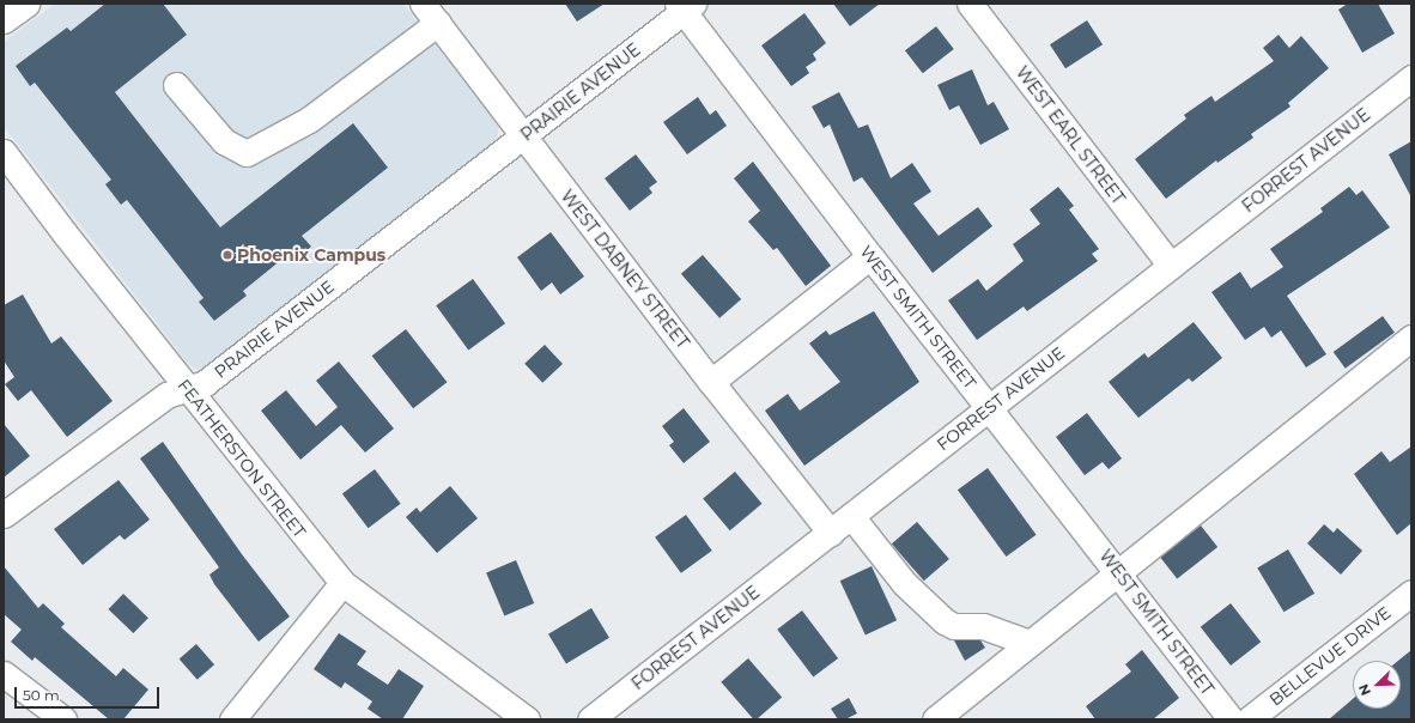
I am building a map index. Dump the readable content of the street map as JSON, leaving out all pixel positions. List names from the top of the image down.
{
  "streets": {
    "street": [
      "PRAIRIE AVENUE",
      "WEST EARL STREET",
      "FORREST AVENUE",
      "WEST DABNEY STREET",
      "WEST SMITH STREET",
      "FEATHERSTON STREET",
      "BELLEVUE DRIVE"
    ]
  },
  "crossings": [
    ["PRAIRIE AVENUE", "WEST DABNEY STREET"],
    ["PRAIRIE AVENUE", "WEST SMITH STREET"],
    ["PRAIRIE AVENUE", "FEATHERSTON STREET"],
    ["WEST EARL STREET", "FORREST AVENUE"],
    ["FORREST AVENUE", "WEST DABNEY STREET"],
    ["FORREST AVENUE", "WEST SMITH STREET"]
  ],
  "places": ["Phoenix Campus"],
  "scale_bar": "50 m",
  "north": "bottom left"
}
